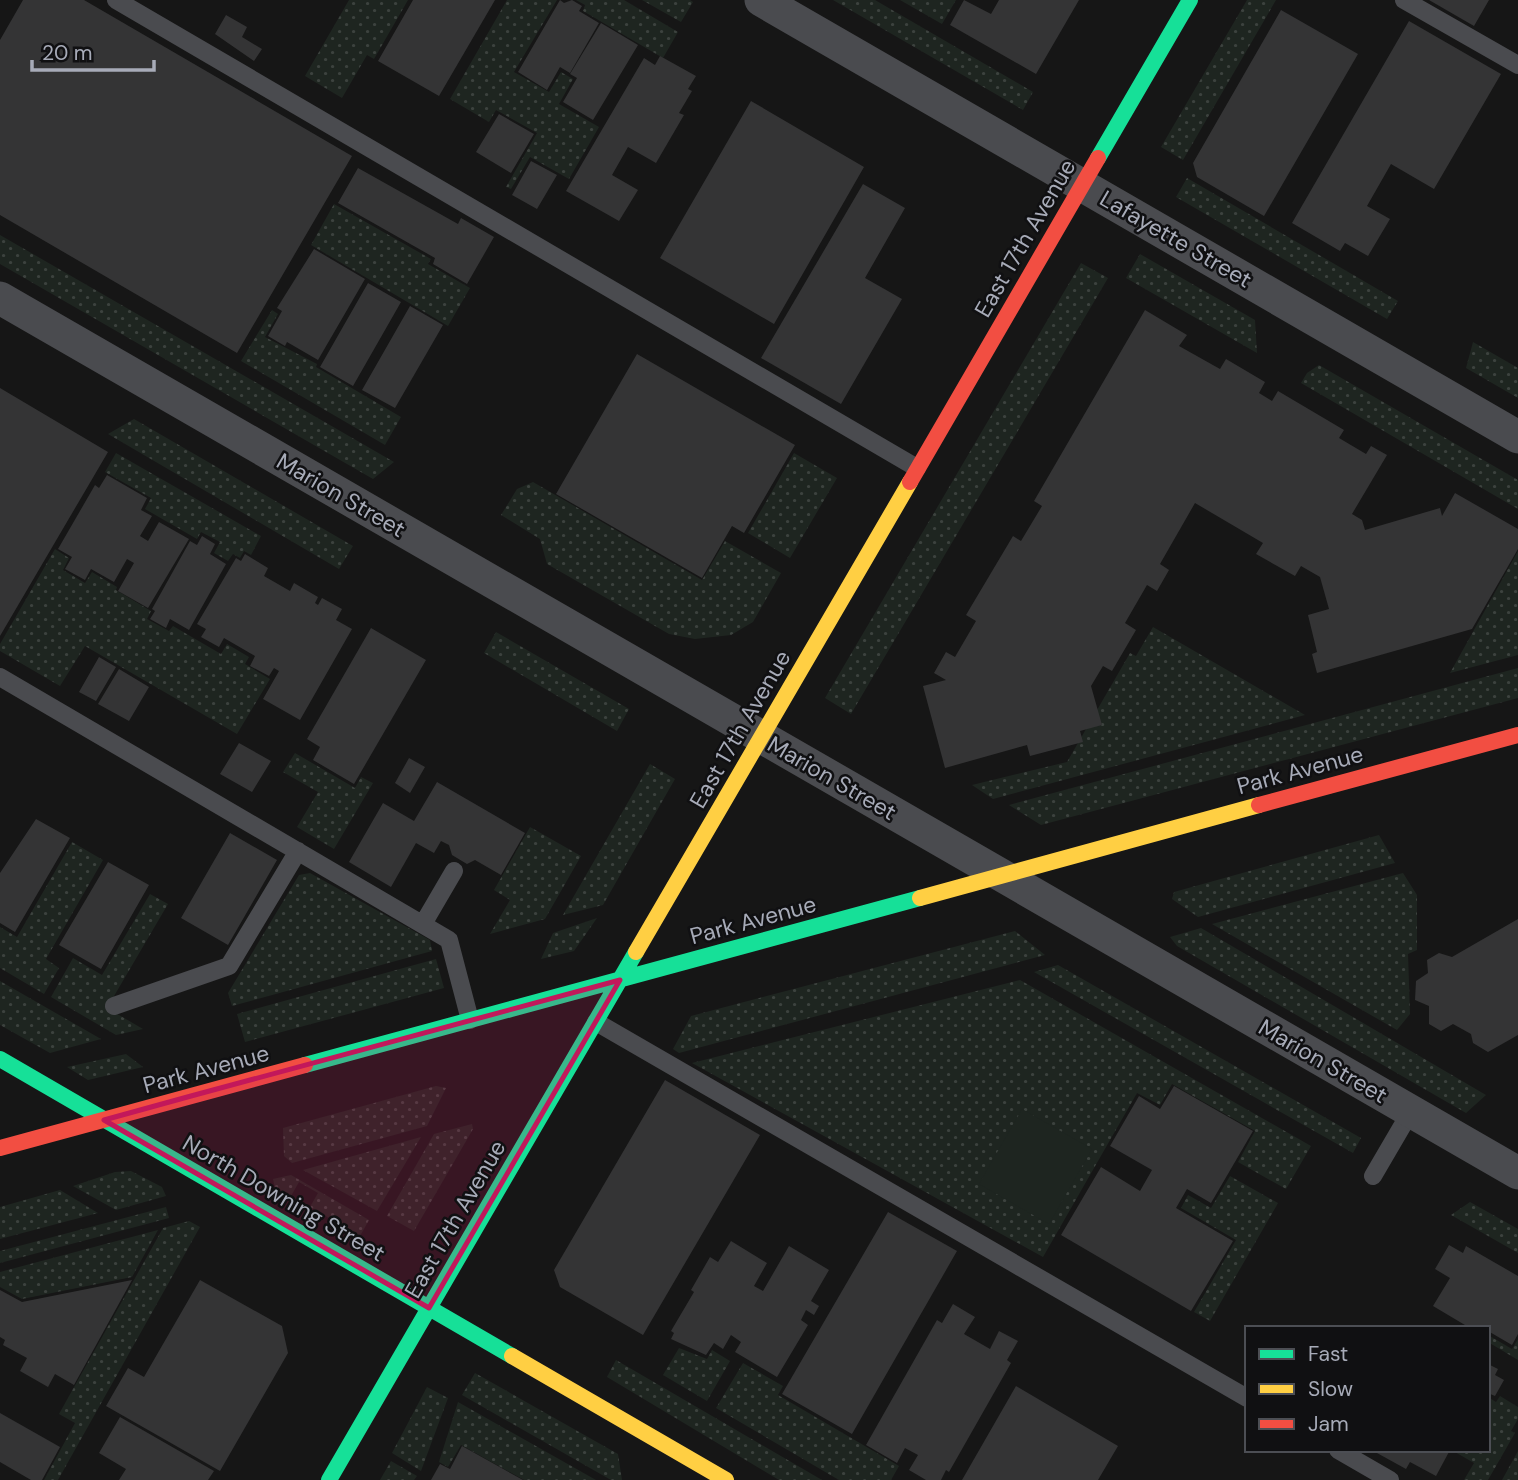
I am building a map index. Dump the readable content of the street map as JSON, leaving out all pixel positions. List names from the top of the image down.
{
  "streets": {
    "main road": ["East 17th Avenue", "Park Avenue", "North Downing Street"],
    "street": ["Lafayette Street", "Marion Street"]
  },
  "crossings": [
    ["East 17th Avenue", "Lafayette Street"],
    ["East 17th Avenue", "Marion Street"],
    ["East 17th Avenue", "Park Avenue"],
    ["East 17th Avenue", "North Downing Street"],
    ["Marion Street", "Park Avenue"],
    ["Park Avenue", "North Downing Street"]
  ],
  "legend": ["Fast", "Slow", "Jam"],
  "scale_bar": "20 m"
}
